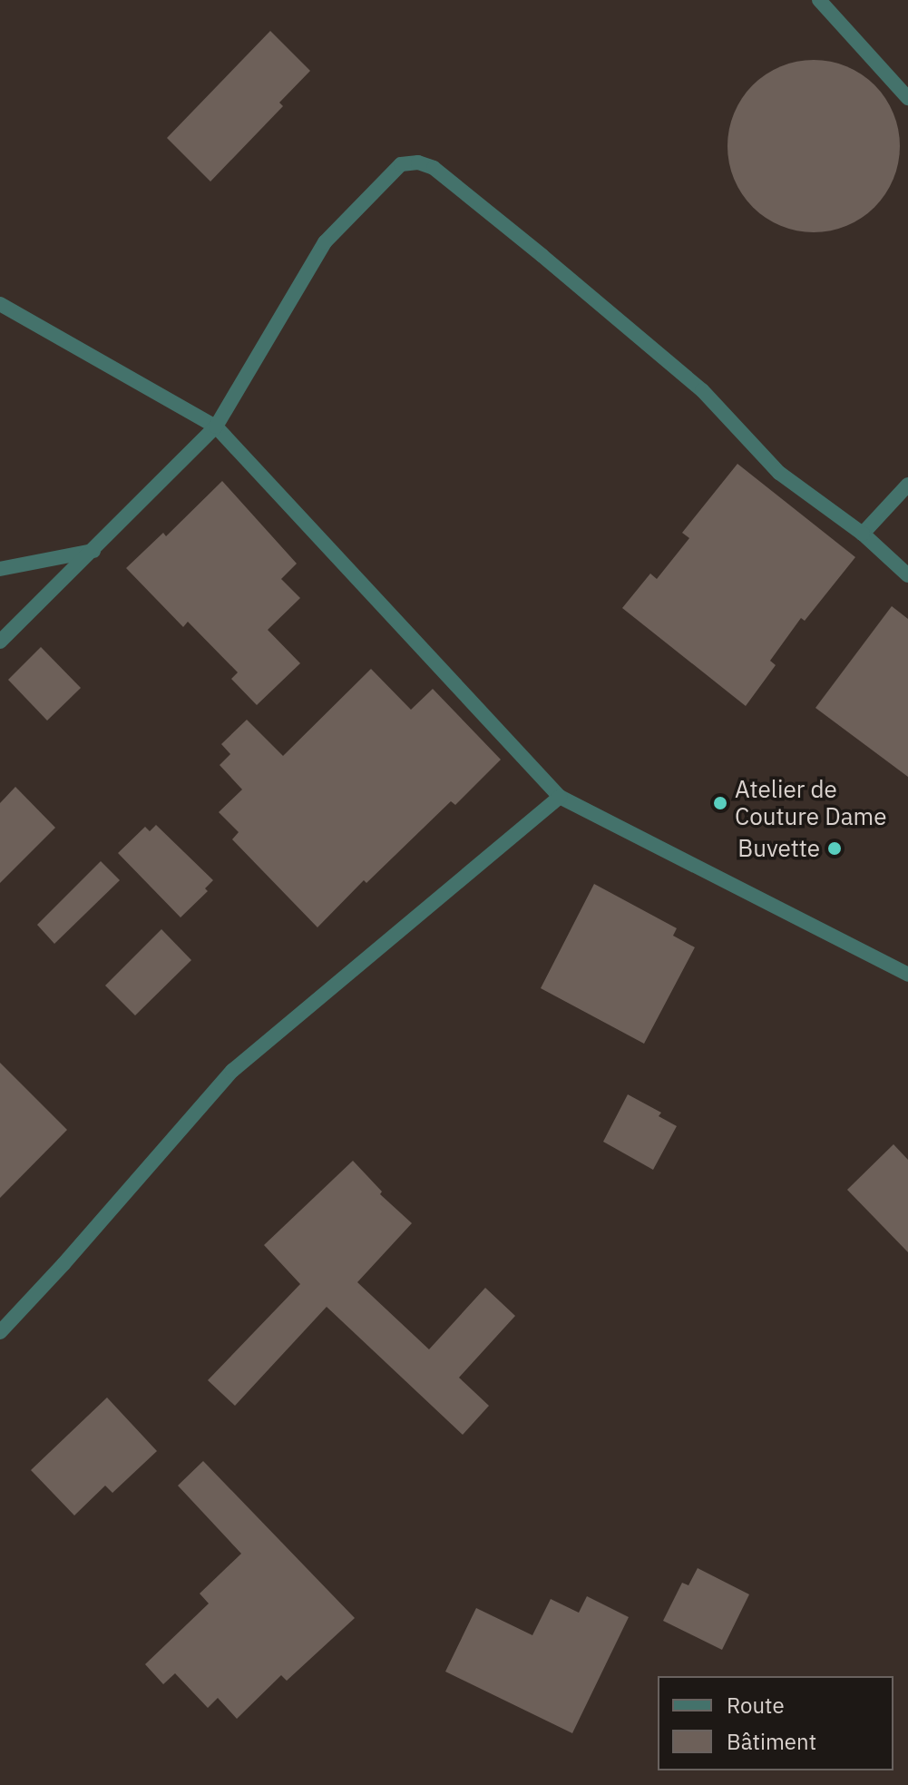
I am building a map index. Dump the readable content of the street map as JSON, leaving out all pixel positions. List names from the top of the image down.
{
  "places": ["Atelier de Couture Dame", "Buvette"],
  "legend": ["Route", "Bâtiment"]
}
